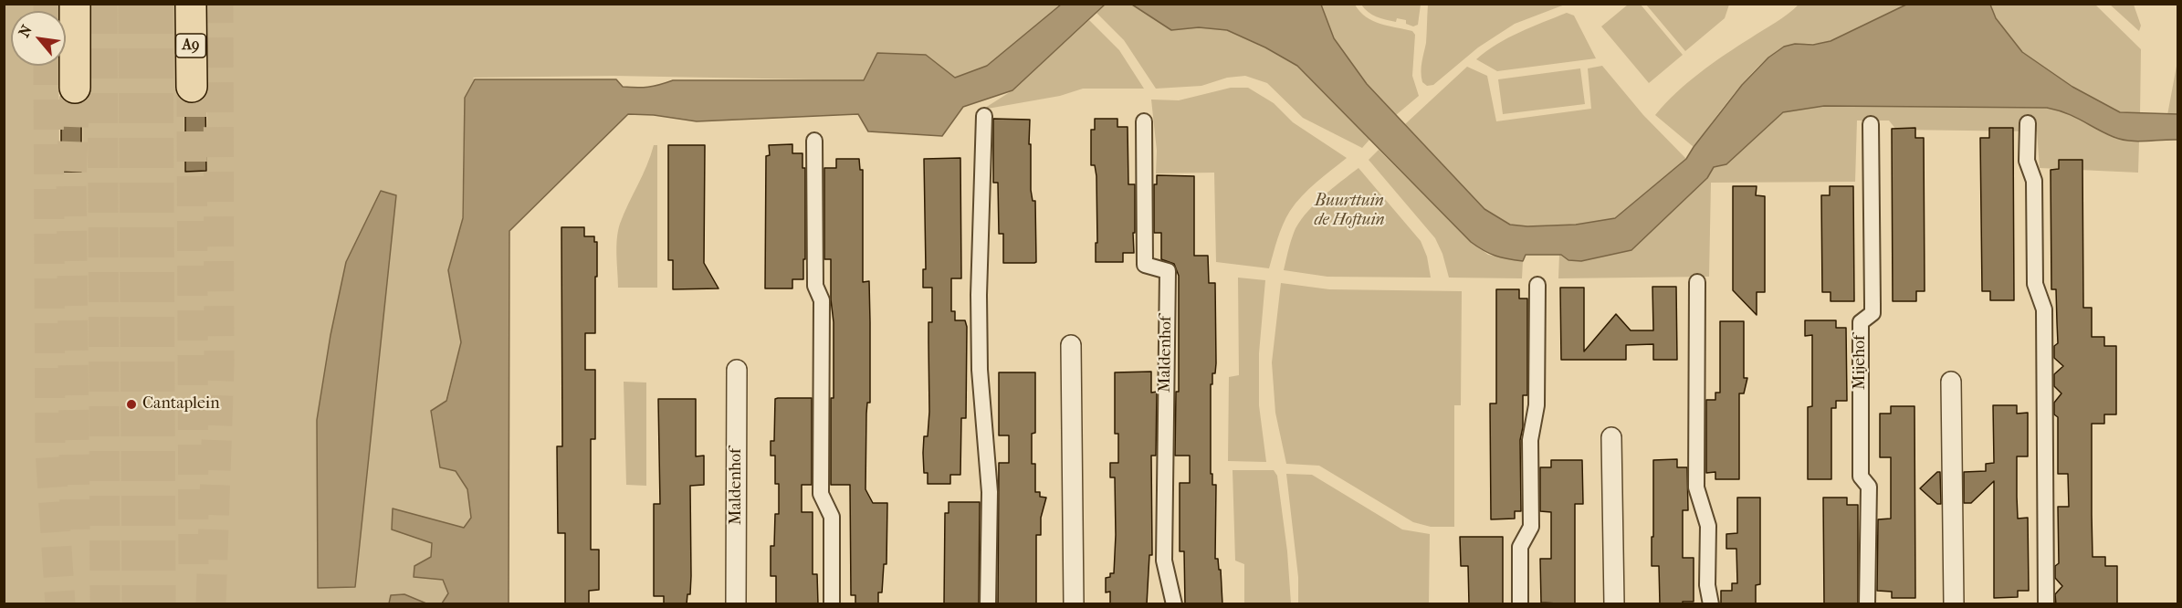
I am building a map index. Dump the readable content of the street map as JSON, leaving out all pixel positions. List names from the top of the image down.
{
  "streets": {
    "highway": ["A9"],
    "street": ["Maldenhof", "Mijehof"]
  },
  "parks": ["Buurttuin de Hoftuin"],
  "places": ["Cantaplein"],
  "north": "top left"
}
